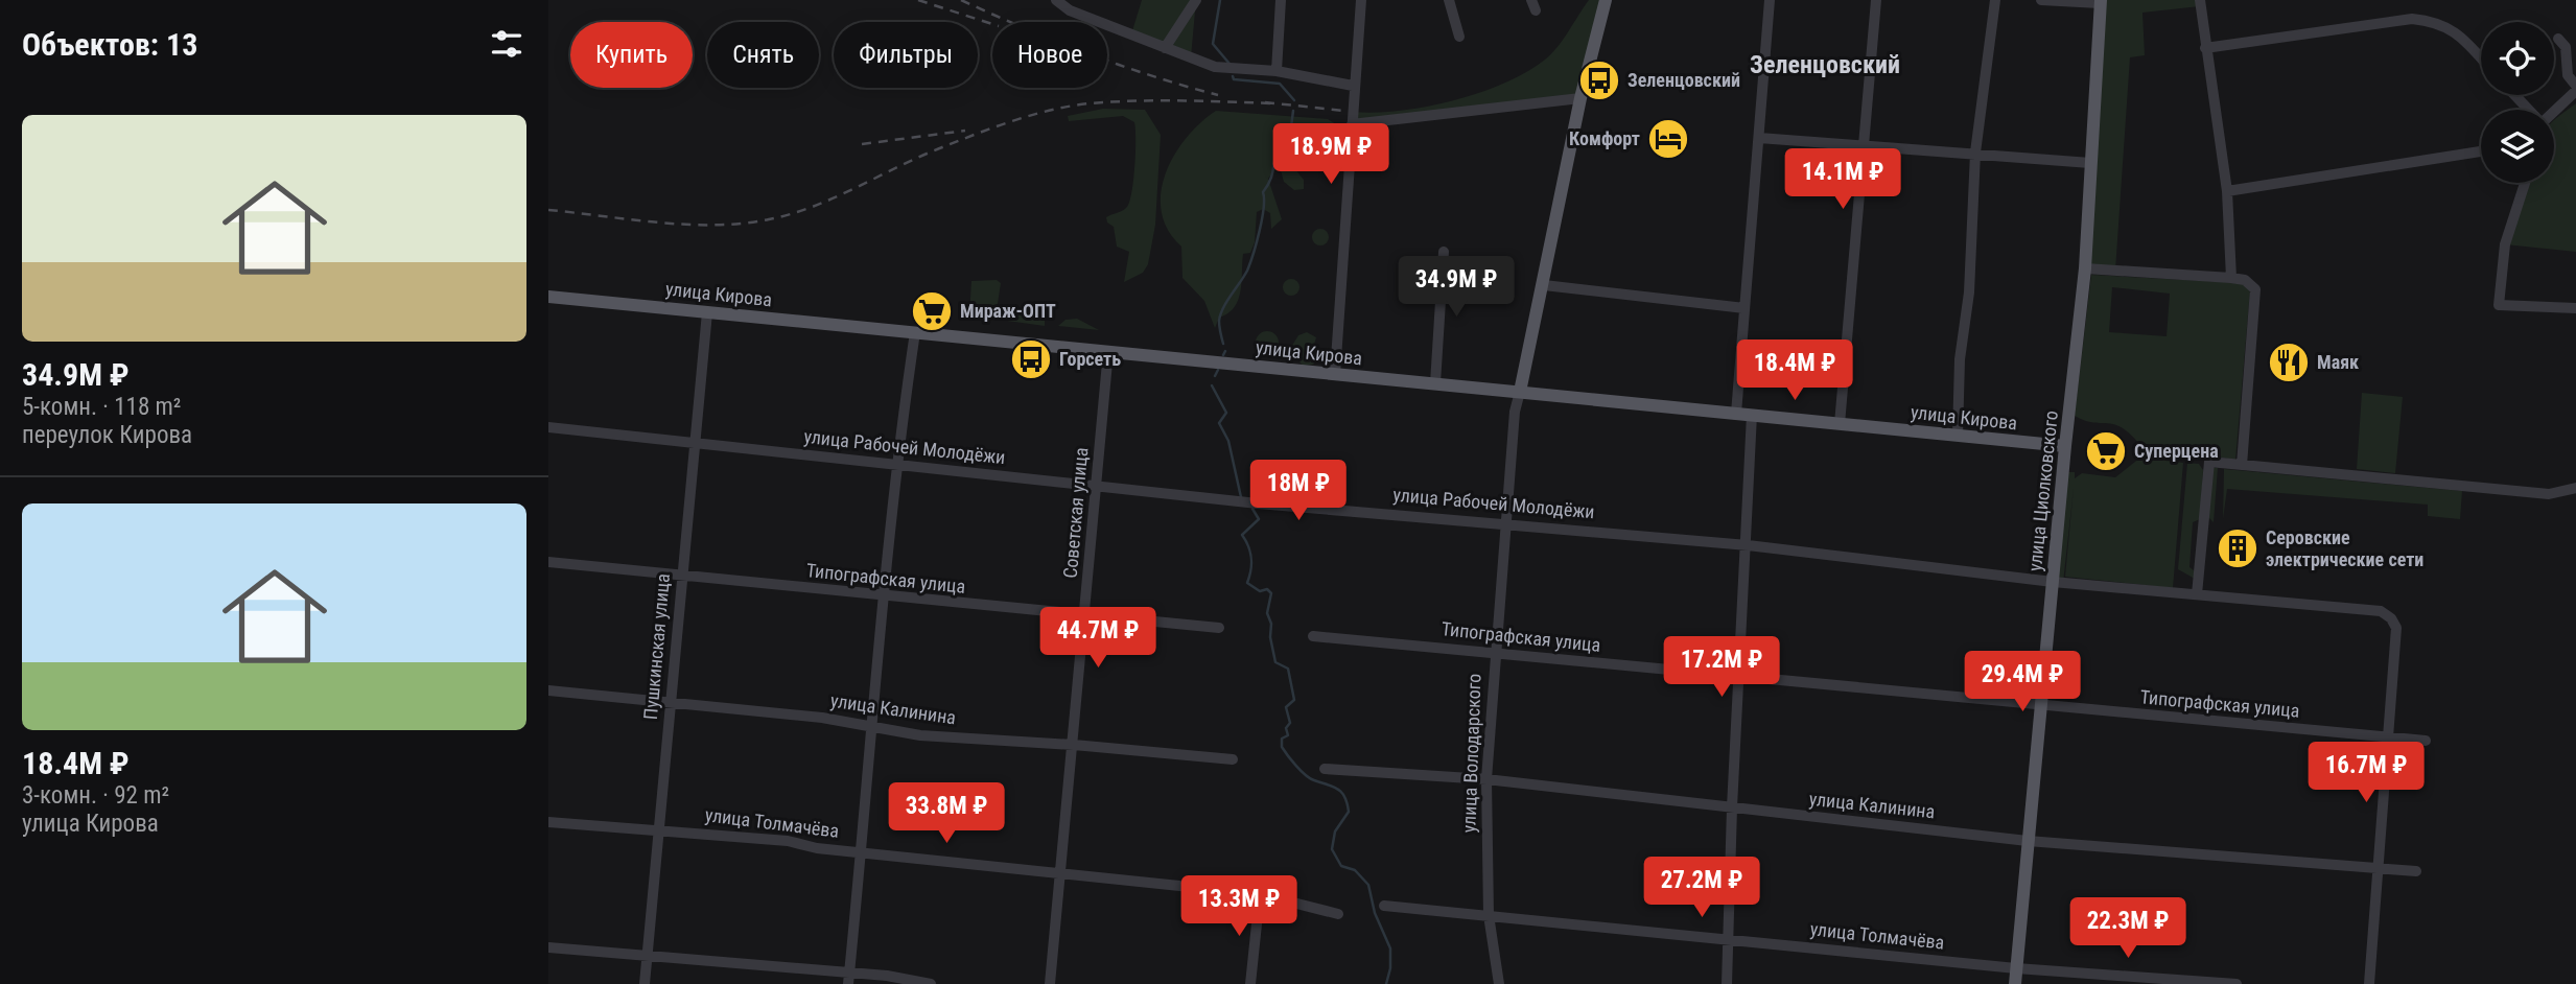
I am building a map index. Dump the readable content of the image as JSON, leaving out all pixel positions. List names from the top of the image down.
{
  "streets": {
    "main road": ["улица Кирова", "улица Циолковского"],
    "street": [
      "улица Рабочей Молодёжи",
      "Советская улица",
      "Типографская улица",
      "Пушкинская улица",
      "улица Калинина",
      "улица Володарского",
      "улица Толмачёва"
    ]
  },
  "crossings": [
    ["улица Кирова", "улица Циолковского"],
    ["улица Кирова", "Советская улица"],
    ["улица Кирова", "Пушкинская улица"],
    ["улица Кирова", "улица Володарского"],
    ["улица Рабочей Молодёжи", "улица Циолковского"],
    ["улица Рабочей Молодёжи", "Советская улица"],
    ["улица Рабочей Молодёжи", "Типографская улица"],
    ["улица Рабочей Молодёжи", "Пушкинская улица"],
    ["улица Рабочей Молодёжи", "улица Володарского"],
    ["улица Циолковского", "Типографская улица"],
    ["улица Циолковского", "улица Калинина"],
    ["улица Циолковского", "улица Толмачёва"],
    ["Советская улица", "Типографская улица"],
    ["Советская улица", "улица Калинина"],
    ["Советская улица", "улица Толмачёва"],
    ["Типографская улица", "Пушкинская улица"],
    ["Типографская улица", "улица Володарского"],
    ["Пушкинская улица", "улица Калинина"],
    ["Пушкинская улица", "улица Толмачёва"],
    ["улица Калинина", "улица Володарского"],
    ["улица Володарского", "улица Толмачёва"]
  ],
  "districts": ["Зеленцовский"],
  "places": {
    "bus stop": ["Зеленцовский", "Горсеть"],
    "hotel": ["Комфорт"],
    "supermarket": ["Мираж-ОПТ", "Суперцена"],
    "restaurant": ["Маяк"],
    "building": ["Серовские электрические сети"]
  },
  "page": {
    "heading": "Объектов: 13",
    "chip": [
      "Купить",
      "Снять",
      "Фильтры",
      "Новое"
    ],
    "list": [
      {
        "name": "34.9M ₽",
        "note": "5-комн. · 118 m² · переулок Кирова"
      },
      {
        "name": "18.4M ₽",
        "note": "3-комн. · 92 m² · улица Кирова"
      }
    ],
    "price": [
      "18.9M ₽",
      "14.1M ₽",
      "34.9M ₽",
      "18.4M ₽",
      "18M ₽",
      "44.7M ₽",
      "17.2M ₽",
      "29.4M ₽",
      "16.7M ₽",
      "33.8M ₽",
      "27.2M ₽",
      "13.3M ₽",
      "22.3M ₽"
    ]
  }
}
